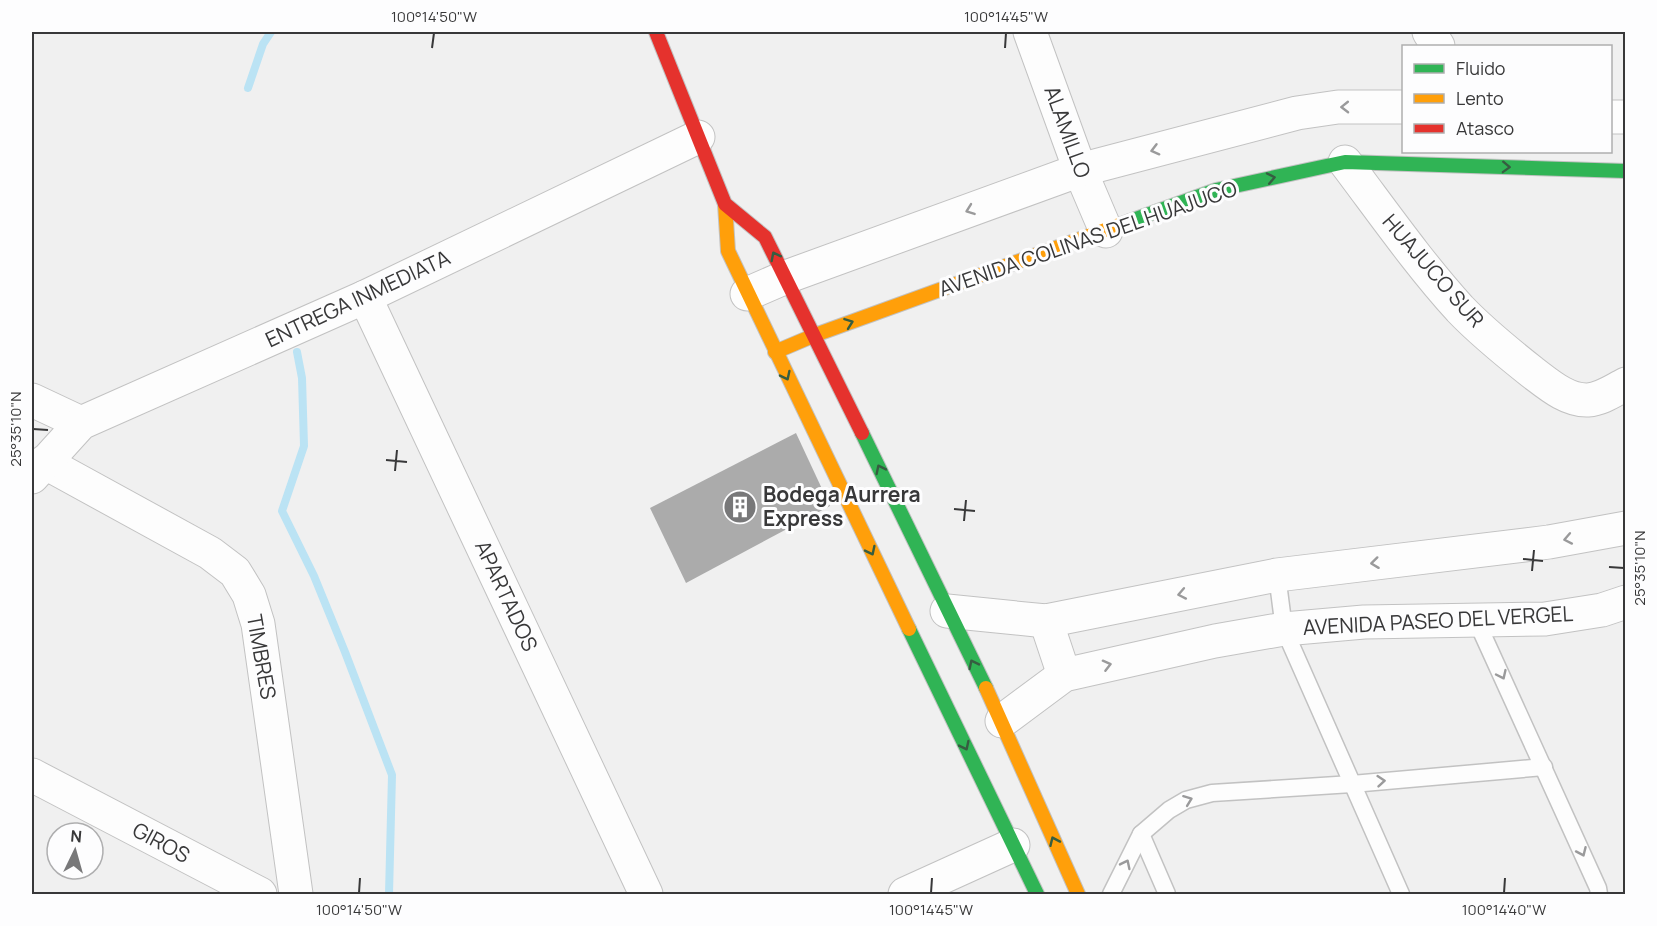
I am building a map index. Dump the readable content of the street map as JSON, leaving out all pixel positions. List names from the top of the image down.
{
  "streets": {
    "street": [
      "ALAMILLO",
      "AVENIDA COLINAS DEL HUAJUCO",
      "HUAJUCO SUR",
      "ENTREGA INMEDIATA",
      "APARTADOS",
      "AVENIDA PASEO DEL VERGEL",
      "TIMBRES",
      "GIROS"
    ]
  },
  "crossings": [
    ["ALAMILLO", "AVENIDA COLINAS DEL HUAJUCO"],
    ["AVENIDA COLINAS DEL HUAJUCO", "HUAJUCO SUR"],
    ["ENTREGA INMEDIATA", "APARTADOS"],
    ["ENTREGA INMEDIATA", "TIMBRES"]
  ],
  "places": {
    "building": ["Bodega Aurrera Express"]
  },
  "legend": ["Fluido", "Lento", "Atasco"],
  "north": "top",
  "coordinates": [
    "100°14'50\"W",
    "100°14'45\"W",
    "25°35'10\"N",
    "100°14'40\"W"
  ]
}
